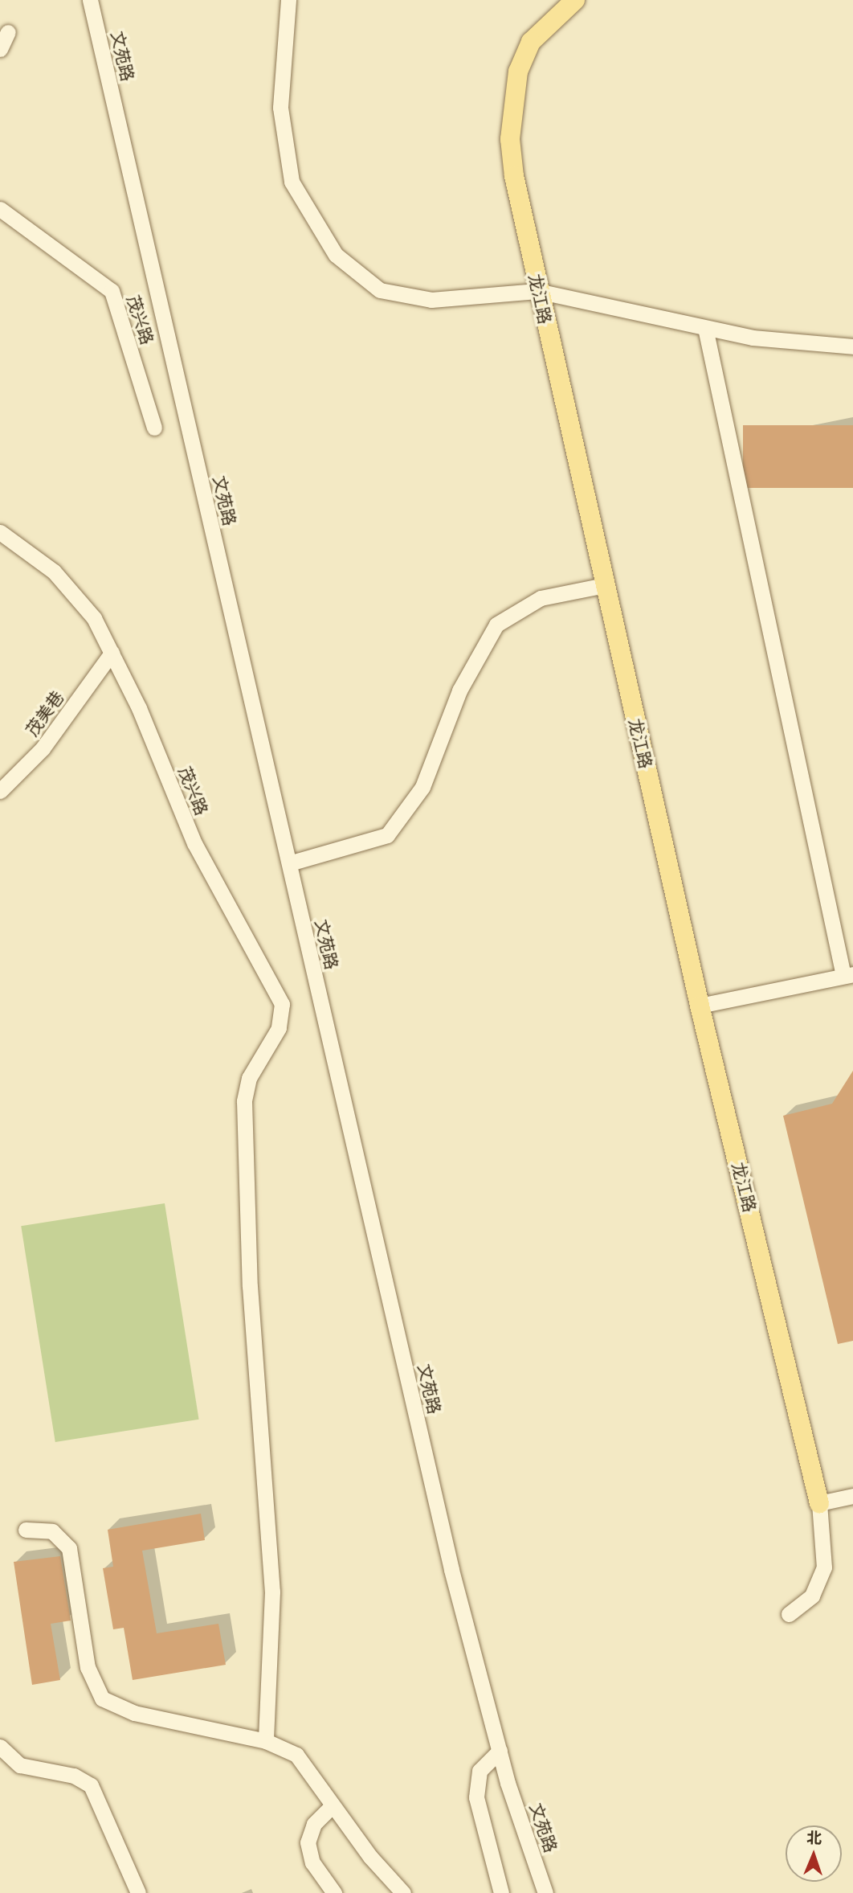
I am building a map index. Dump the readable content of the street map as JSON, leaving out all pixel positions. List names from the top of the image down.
{
  "streets": {
    "main road": ["龙江路"],
    "street": ["文苑路", "茂兴路", "茂美巷"]
  },
  "crossings": [
    ["茂兴路", "茂美巷"]
  ],
  "north": "top"
}
